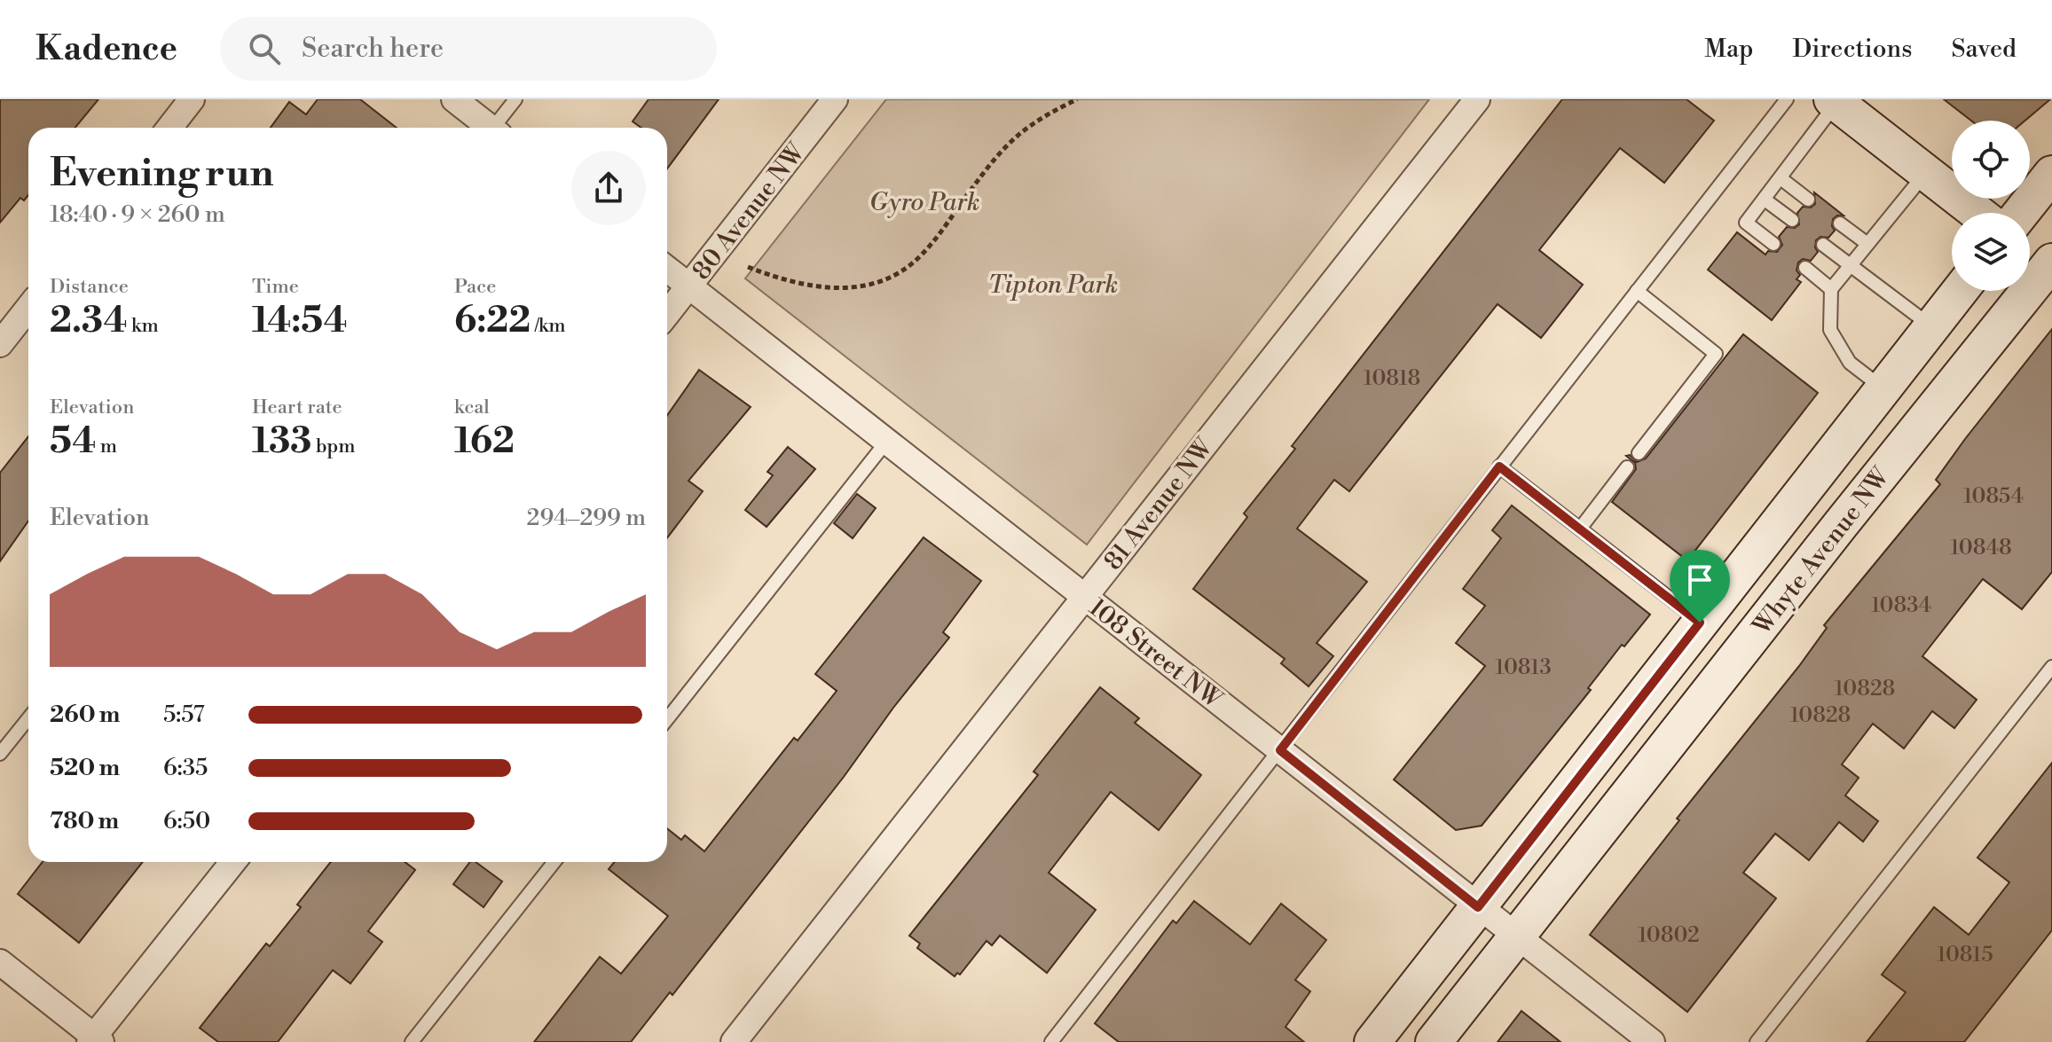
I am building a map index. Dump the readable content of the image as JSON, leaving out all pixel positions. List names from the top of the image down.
{
  "streets": {
    "main road": ["Whyte Avenue NW"],
    "street": ["80 Avenue NW", "81 Avenue NW", "108 Street NW"]
  },
  "crossings": [
    ["80 Avenue NW", "108 Street NW"],
    ["81 Avenue NW", "108 Street NW"],
    ["Whyte Avenue NW", "108 Street NW"]
  ],
  "parks": ["Gyro Park", "Tipton Park"],
  "house_numbers": [
    "10818",
    "10854",
    "10848",
    "10834",
    "10813",
    "10828",
    "10828",
    "10802",
    "10815"
  ],
  "page": {
    "header": "Kadence",
    "search": "Search here",
    "nav": ["Map", "Directions", "Saved"],
    "heading": ["Evening run", "18:40 · 9 × 260 m"],
    "stats": [
      ["Distance", "2.34 km"],
      ["Time", "14:54"],
      ["Pace", "6:22 /km"],
      ["Elevation", "54 m"],
      ["Heart rate", "133 bpm"],
      ["kcal", "162"]
    ],
    "chart": ["Elevation", "294–299 m"],
    "list": [
      {
        "name": "260 m",
        "note": "5:57"
      },
      {
        "name": "520 m",
        "note": "6:35"
      },
      {
        "name": "780 m",
        "note": "6:50"
      }
    ]
  }
}
